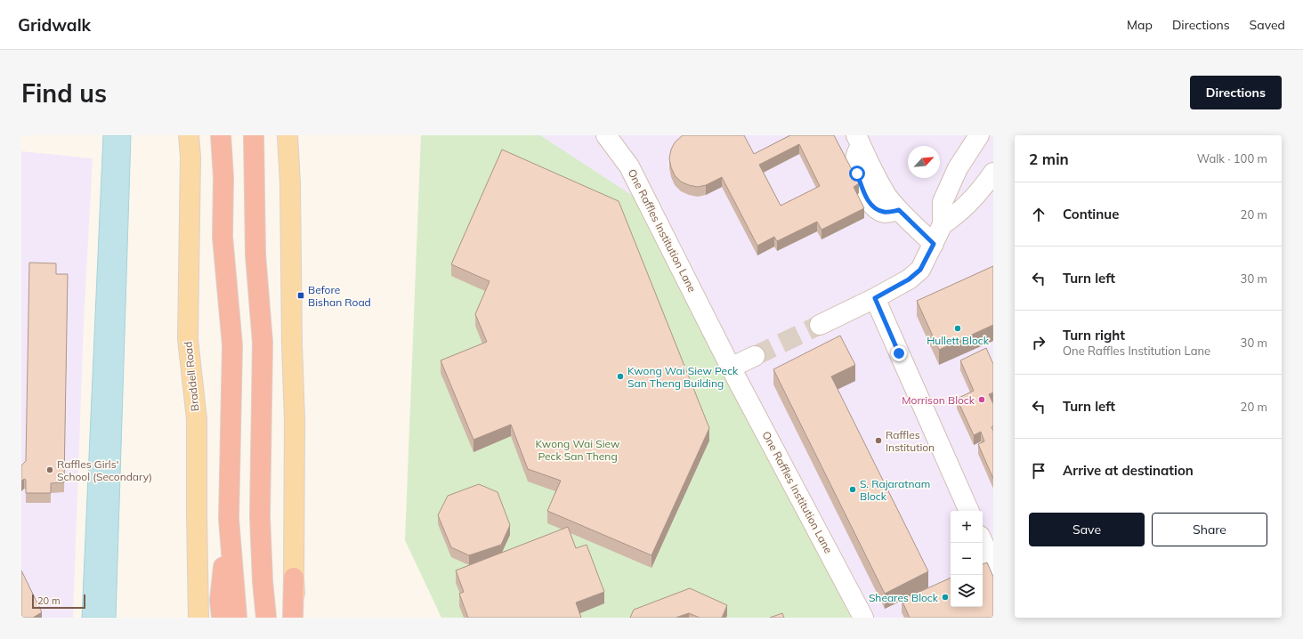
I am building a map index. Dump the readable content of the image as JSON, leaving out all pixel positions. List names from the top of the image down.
{
  "streets": {
    "main road": ["Braddell Road"],
    "lane": ["One Raffles Institution Lane"]
  },
  "parks": ["Kwong Wai Siew Peck San Theng"],
  "places": {
    "transit": ["Before Bishan Road"],
    "other": [
      "Hullett Block",
      "Kwong Wai Siew Peck San Theng Building",
      "Morrison Block",
      "Raffles Institution",
      "Raffles Girls' School (Secondary)",
      "S. Rajaratnam Block",
      "Sheares Block"
    ]
  },
  "scale_bar": "20 m",
  "north": "top right",
  "page": {
    "header": "Gridwalk",
    "nav": ["Map", "Directions", "Saved"],
    "buttons": [
      "Directions",
      ["Save", "Share"]
    ],
    "title": "Find us",
    "heading": ["2 min", "Walk · 100 m"],
    "list": [
      ["Continue", "20 m"],
      ["Turn left", "30 m"],
      ["Turn right", "One Raffles Institution Lane", "30 m"],
      ["Turn left", "20 m"],
      "Arrive at destination"
    ],
    "map_buttons": ["+", "−"],
    "scale": "20 m"
  }
}
